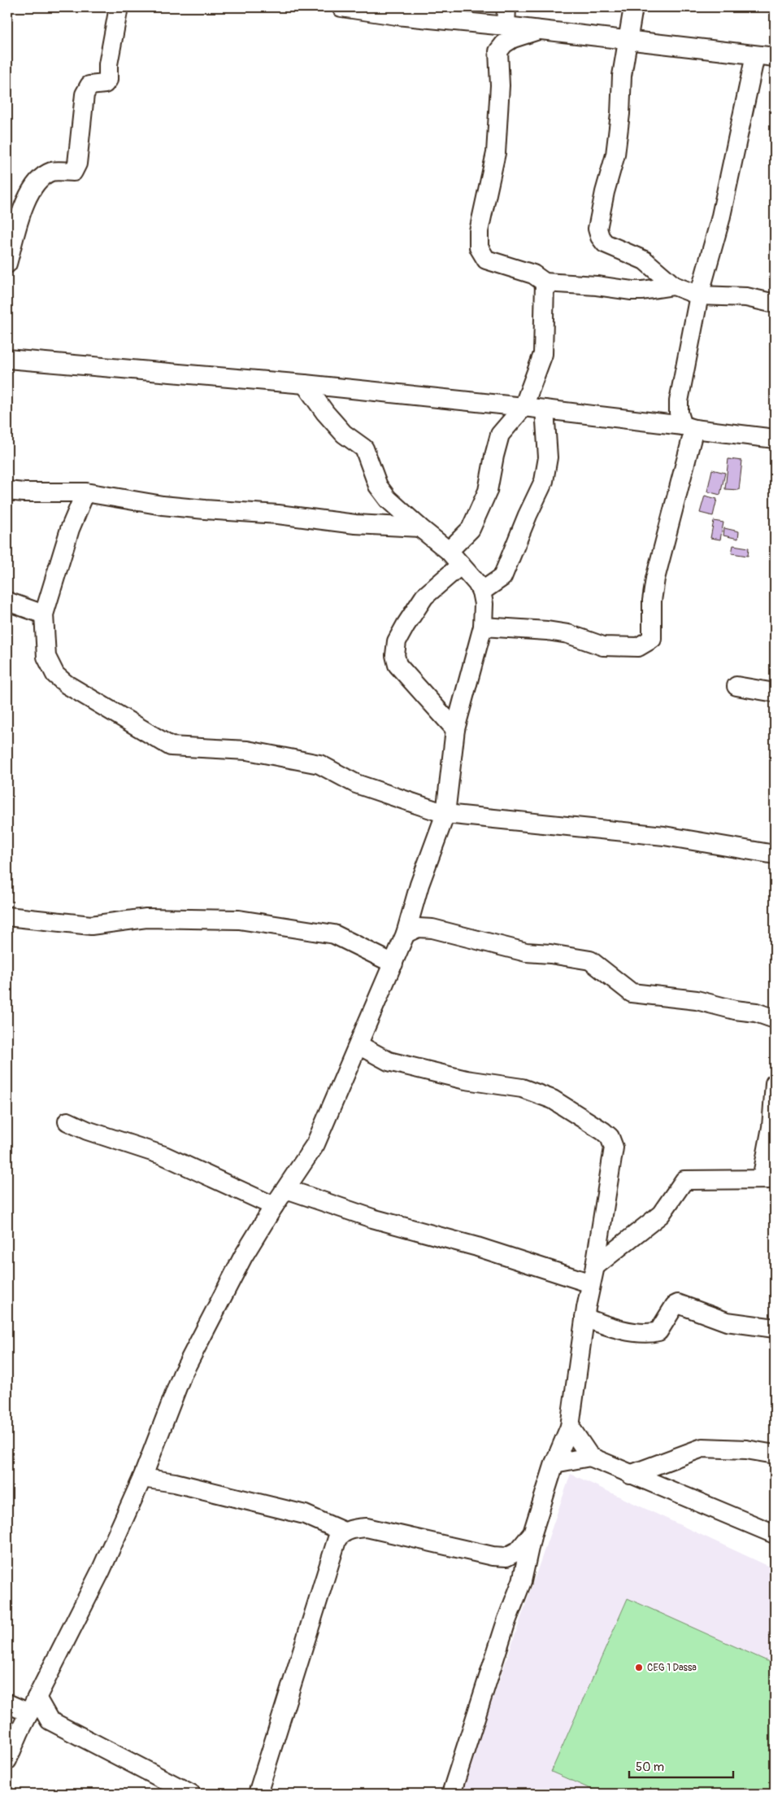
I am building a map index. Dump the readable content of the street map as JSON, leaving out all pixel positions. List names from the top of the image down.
{
  "places": ["CEG 1 Dassa"],
  "scale_bar": "50 m"
}
